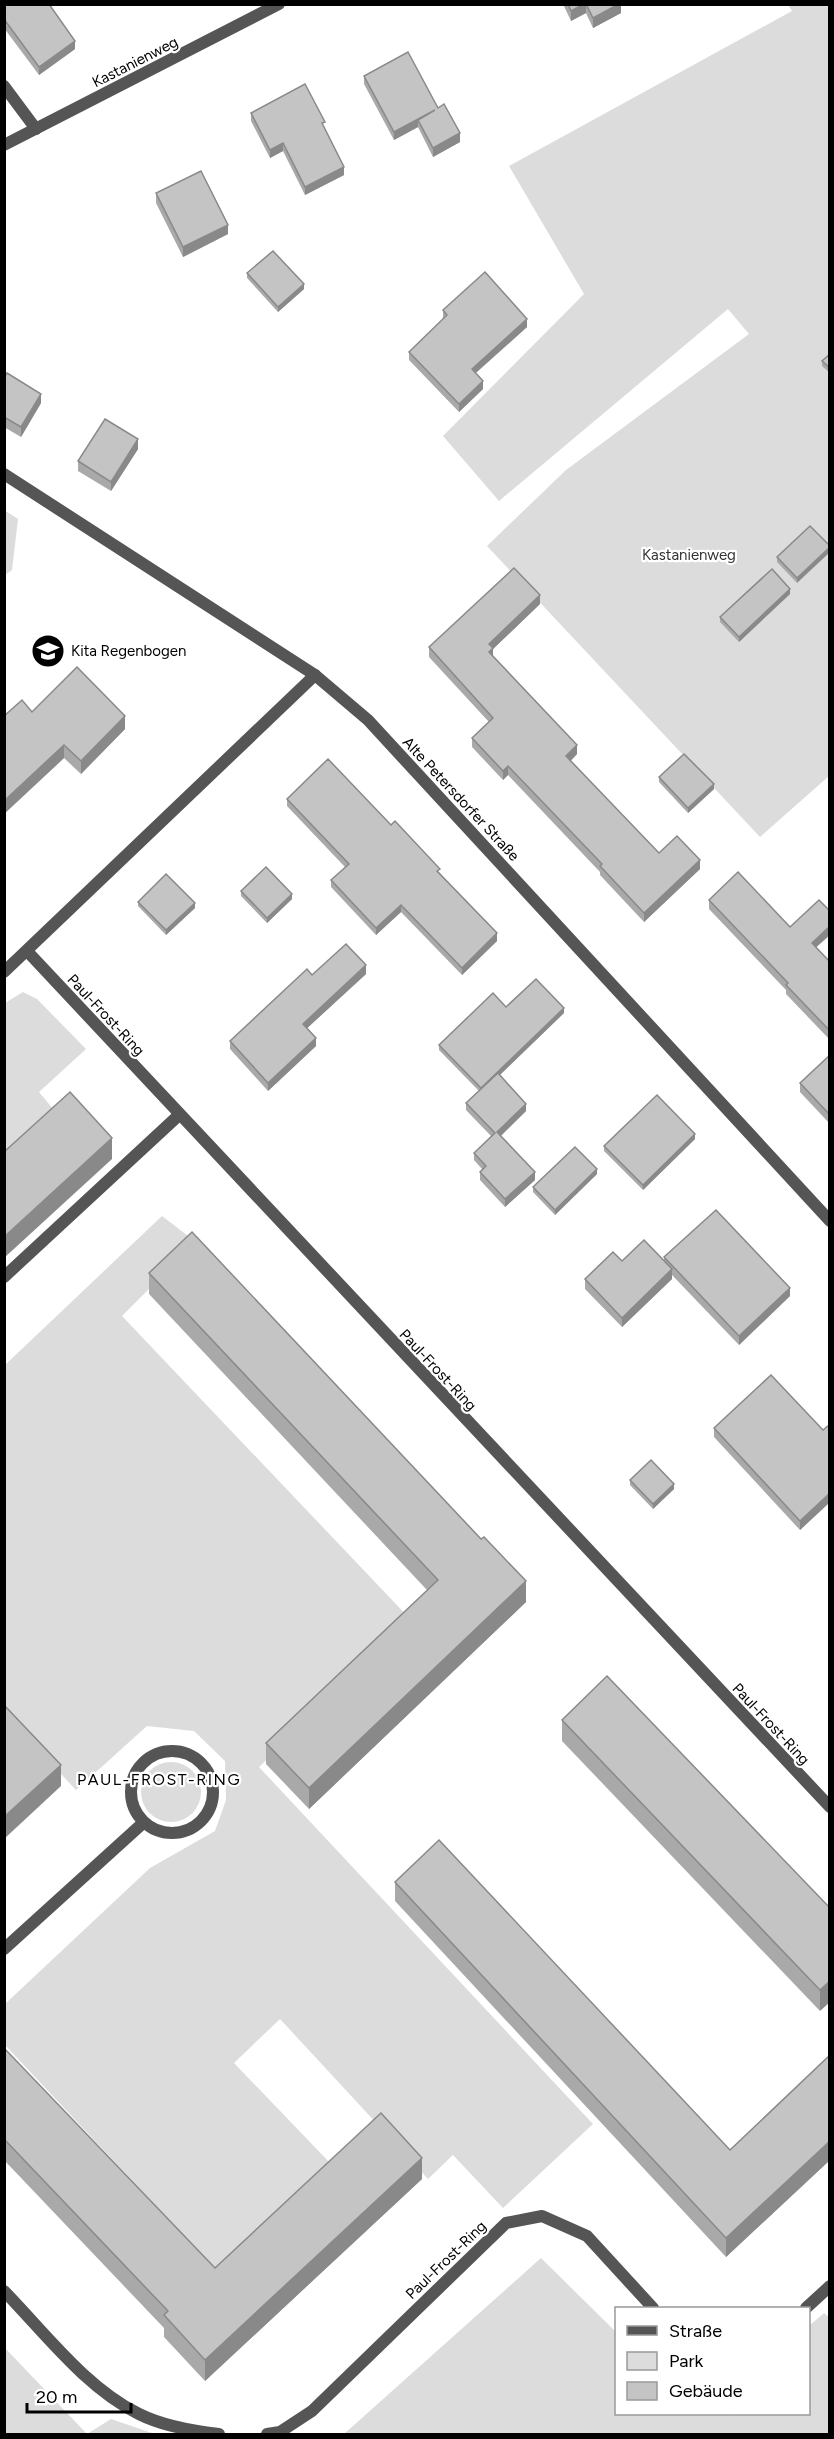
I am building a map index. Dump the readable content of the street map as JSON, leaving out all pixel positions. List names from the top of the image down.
{
  "streets": {
    "street": ["Kastanienweg", "Alte Petersdorfer Straße", "Paul-Frost-Ring"]
  },
  "districts": ["PAUL-FROST-RING"],
  "parks": ["Kastanienweg"],
  "places": {
    "school or university": ["Kita Regenbogen"]
  },
  "legend": ["Straße", "Park", "Gebäude"],
  "scale_bar": "20 m"
}
